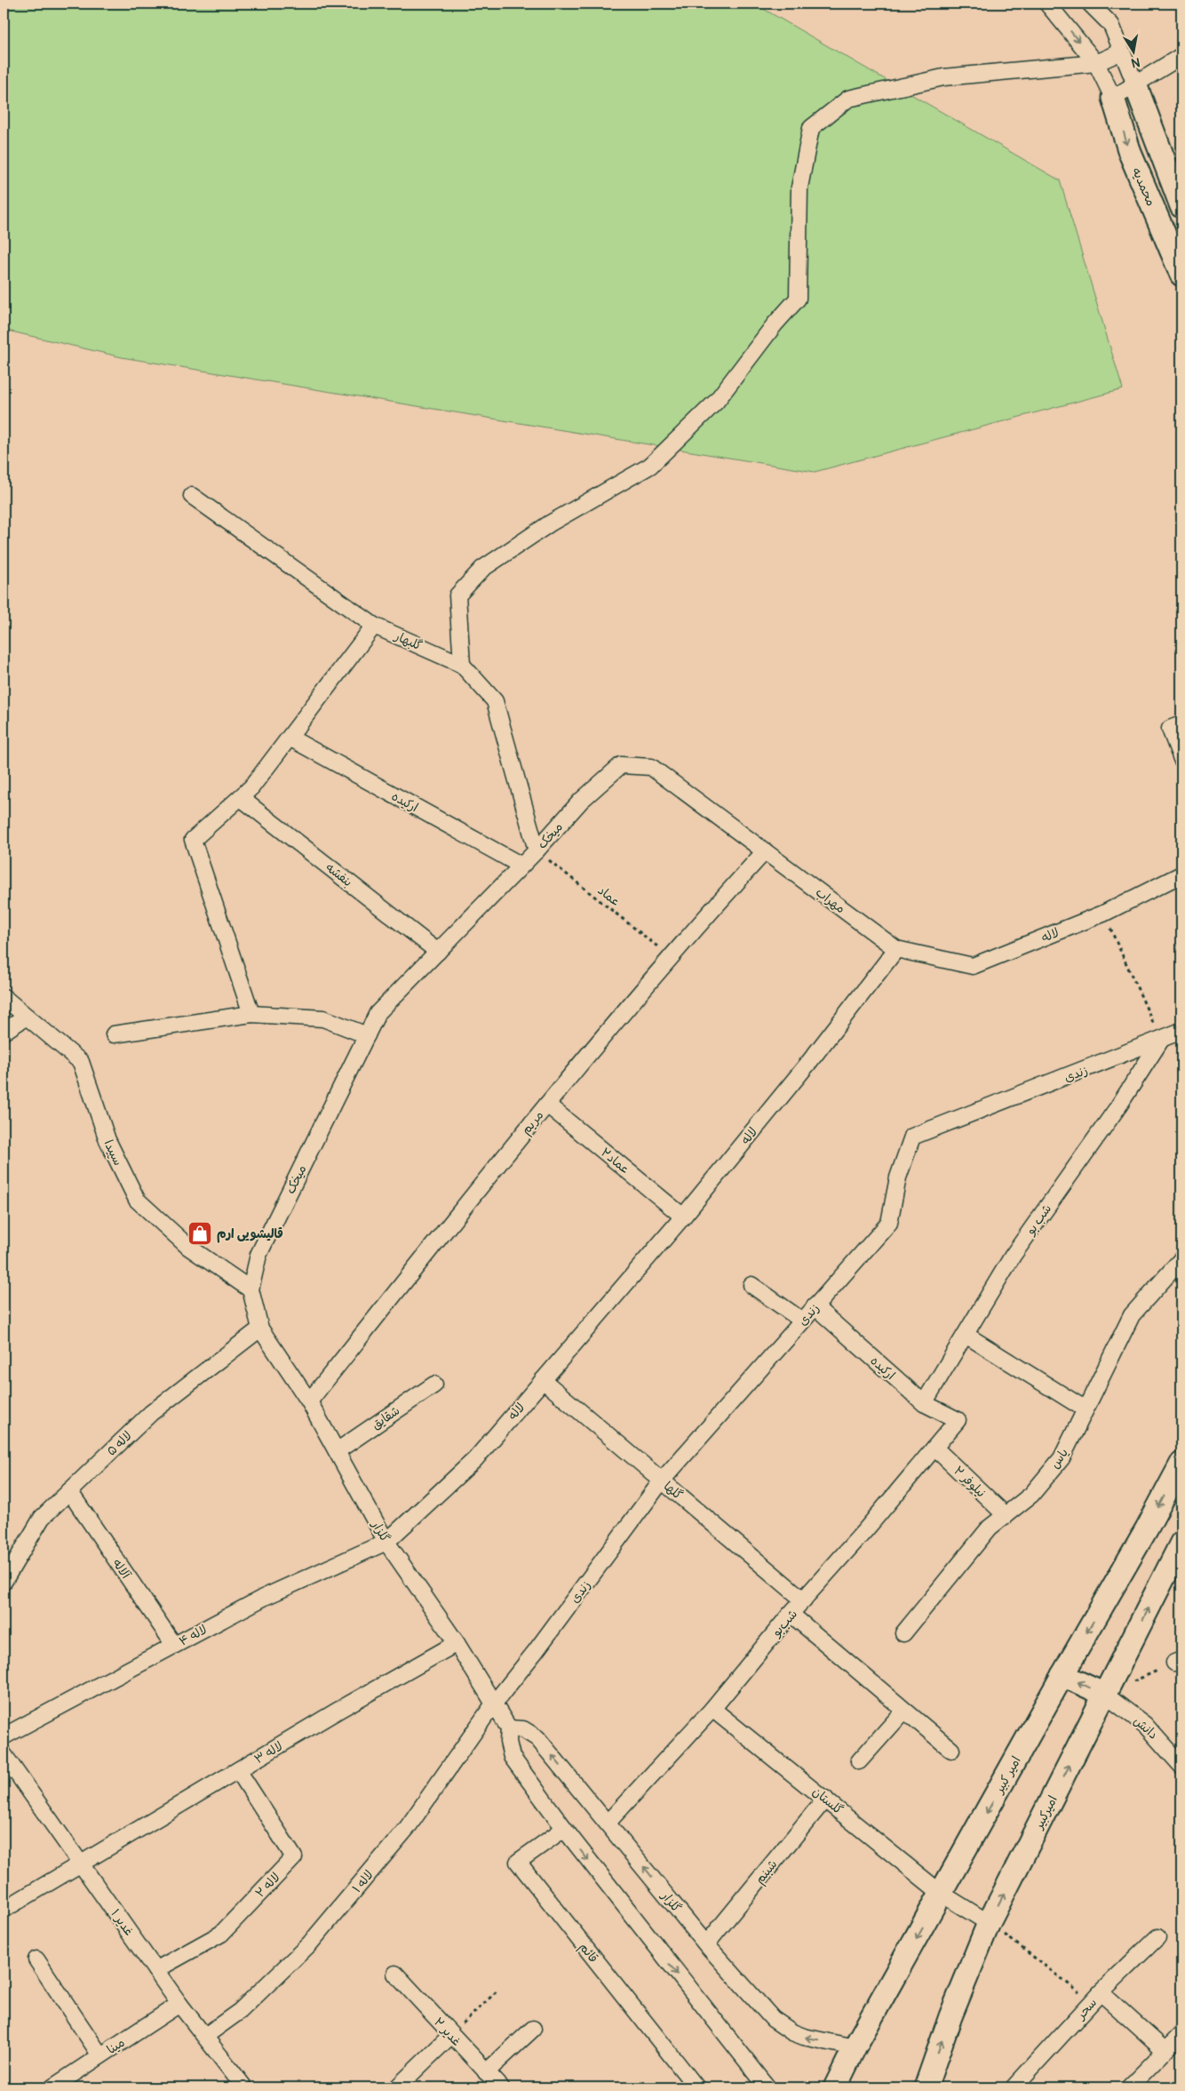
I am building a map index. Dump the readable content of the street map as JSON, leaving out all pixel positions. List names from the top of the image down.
{
  "streets": {
    "street": [
      "محمدیه",
      "گلبهار",
      "ارکیده",
      "میخک",
      "بنفشه",
      "مهراب",
      "لاله",
      "زندی",
      "مریم",
      "سپیدا",
      "عماد۲",
      "شب بو",
      "شقایق",
      "لاله ۵",
      "یاس",
      "نیلوفر ۲",
      "گلها",
      "گلزار",
      "آلاله",
      "شب‌بو",
      "لاله ۴",
      "دانش",
      "لاله ۳",
      "امیر کبیر",
      "گلستان",
      "امیرکبیر",
      "شبنم",
      "لاله ۱",
      "لاله ۲",
      "غدیر ۱",
      "قائم",
      "سحر",
      "غدیر ۲",
      "مینا"
    ],
    "path": ["عماد"]
  },
  "crossings": [
    ["گلبهار", "میخک"],
    ["گلبهار", "عماد"],
    ["ارکیده", "میخک"],
    ["ارکیده", "زندی"],
    ["ارکیده", "شب بو"],
    ["ارکیده", "شب‌بو"],
    ["میخک", "بنفشه"],
    ["میخک", "عماد"],
    ["میخک", "مهراب"],
    ["میخک", "مریم"],
    ["میخک", "سپیدا"],
    ["میخک", "لاله ۵"],
    ["میخک", "گلزار"],
    ["عماد", "مریم"],
    ["مهراب", "لاله"],
    ["مهراب", "مریم"],
    ["لاله", "عماد۲"],
    ["لاله", "گلها"],
    ["لاله", "گلزار"],
    ["لاله", "لاله ۴"],
    ["زندی", "شب بو"],
    ["زندی", "گلها"],
    ["زندی", "گلزار"],
    ["زندی", "لاله ۱"],
    ["مریم", "عماد۲"],
    ["مریم", "گلزار"],
    ["شقایق", "گلزار"],
    ["لاله ۵", "گلزار"],
    ["لاله ۵", "آلاله"],
    ["یاس", "نیلوفر ۲"],
    ["نیلوفر ۲", "شب‌بو"],
    ["گلها", "شب‌بو"],
    ["گلزار", "شب‌بو"],
    ["گلزار", "لاله ۴"],
    ["گلزار", "لاله ۳"],
    ["گلزار", "امیر کبیر"],
    ["گلزار", "شبنم"],
    ["گلزار", "لاله ۱"],
    ["گلزار", "قائم"],
    ["آلاله", "لاله ۴"],
    ["شب‌بو", "گلستان"],
    ["دانش", "امیرکبیر"],
    ["لاله ۳", "لاله ۲"],
    ["لاله ۳", "غدیر ۱"],
    ["امیر کبیر", "گلستان"],
    ["گلستان", "امیرکبیر"],
    ["گلستان", "شبنم"],
    ["لاله ۱", "غدیر ۱"],
    ["لاله ۲", "غدیر ۱"],
    ["غدیر ۱", "مینا"]
  ],
  "one_way": ["امیر کبیر", "امیرکبیر"],
  "places": {
    "shop": ["قالیشویی ارم"]
  },
  "north": "bottom"
}
